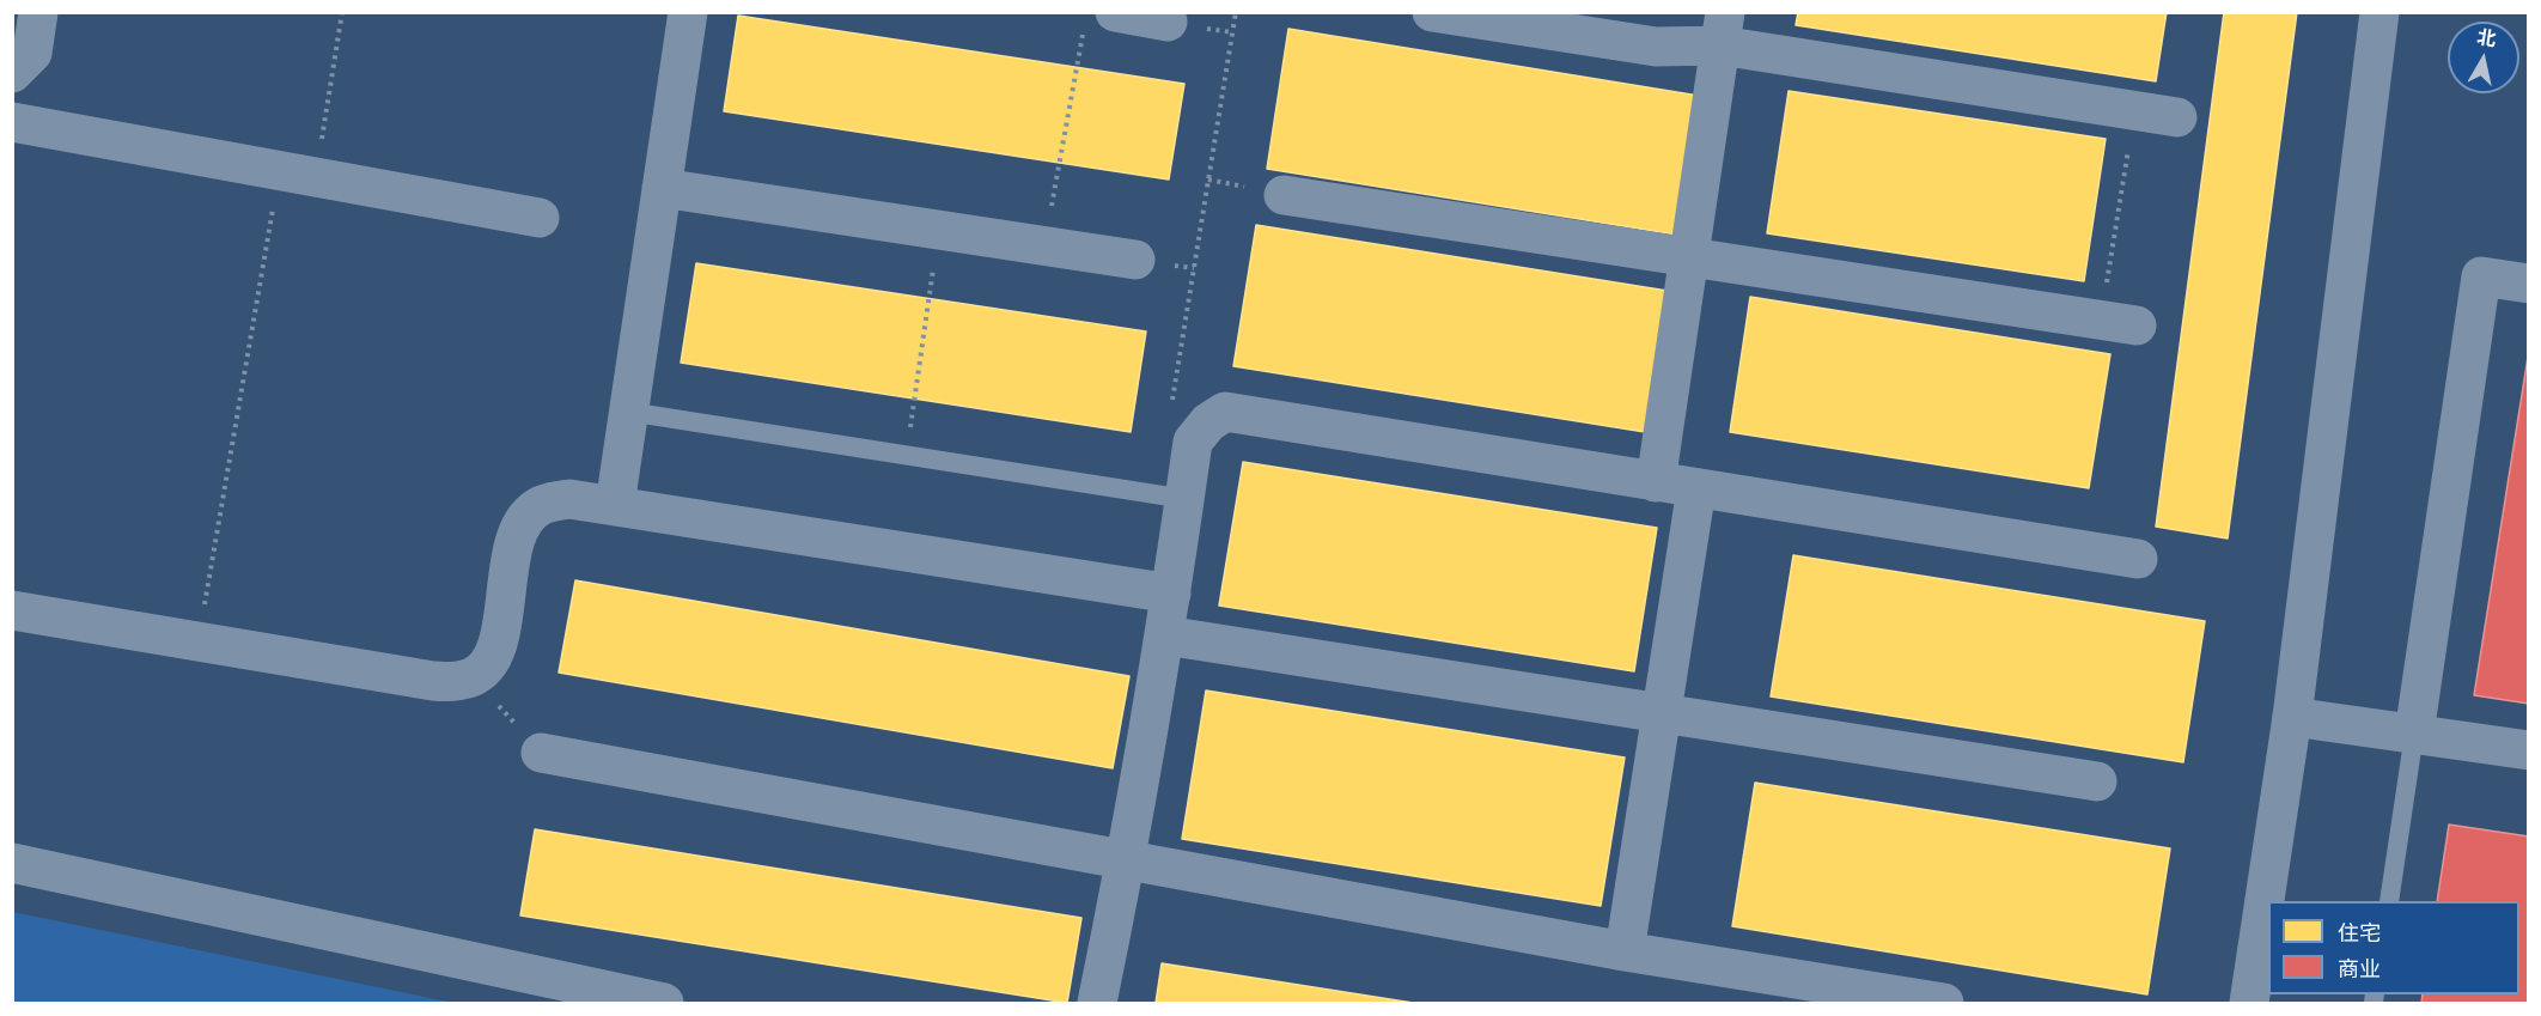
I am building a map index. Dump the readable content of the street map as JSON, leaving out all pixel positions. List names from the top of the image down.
{
  "legend": ["住宅", "商业"],
  "north": "top"
}
